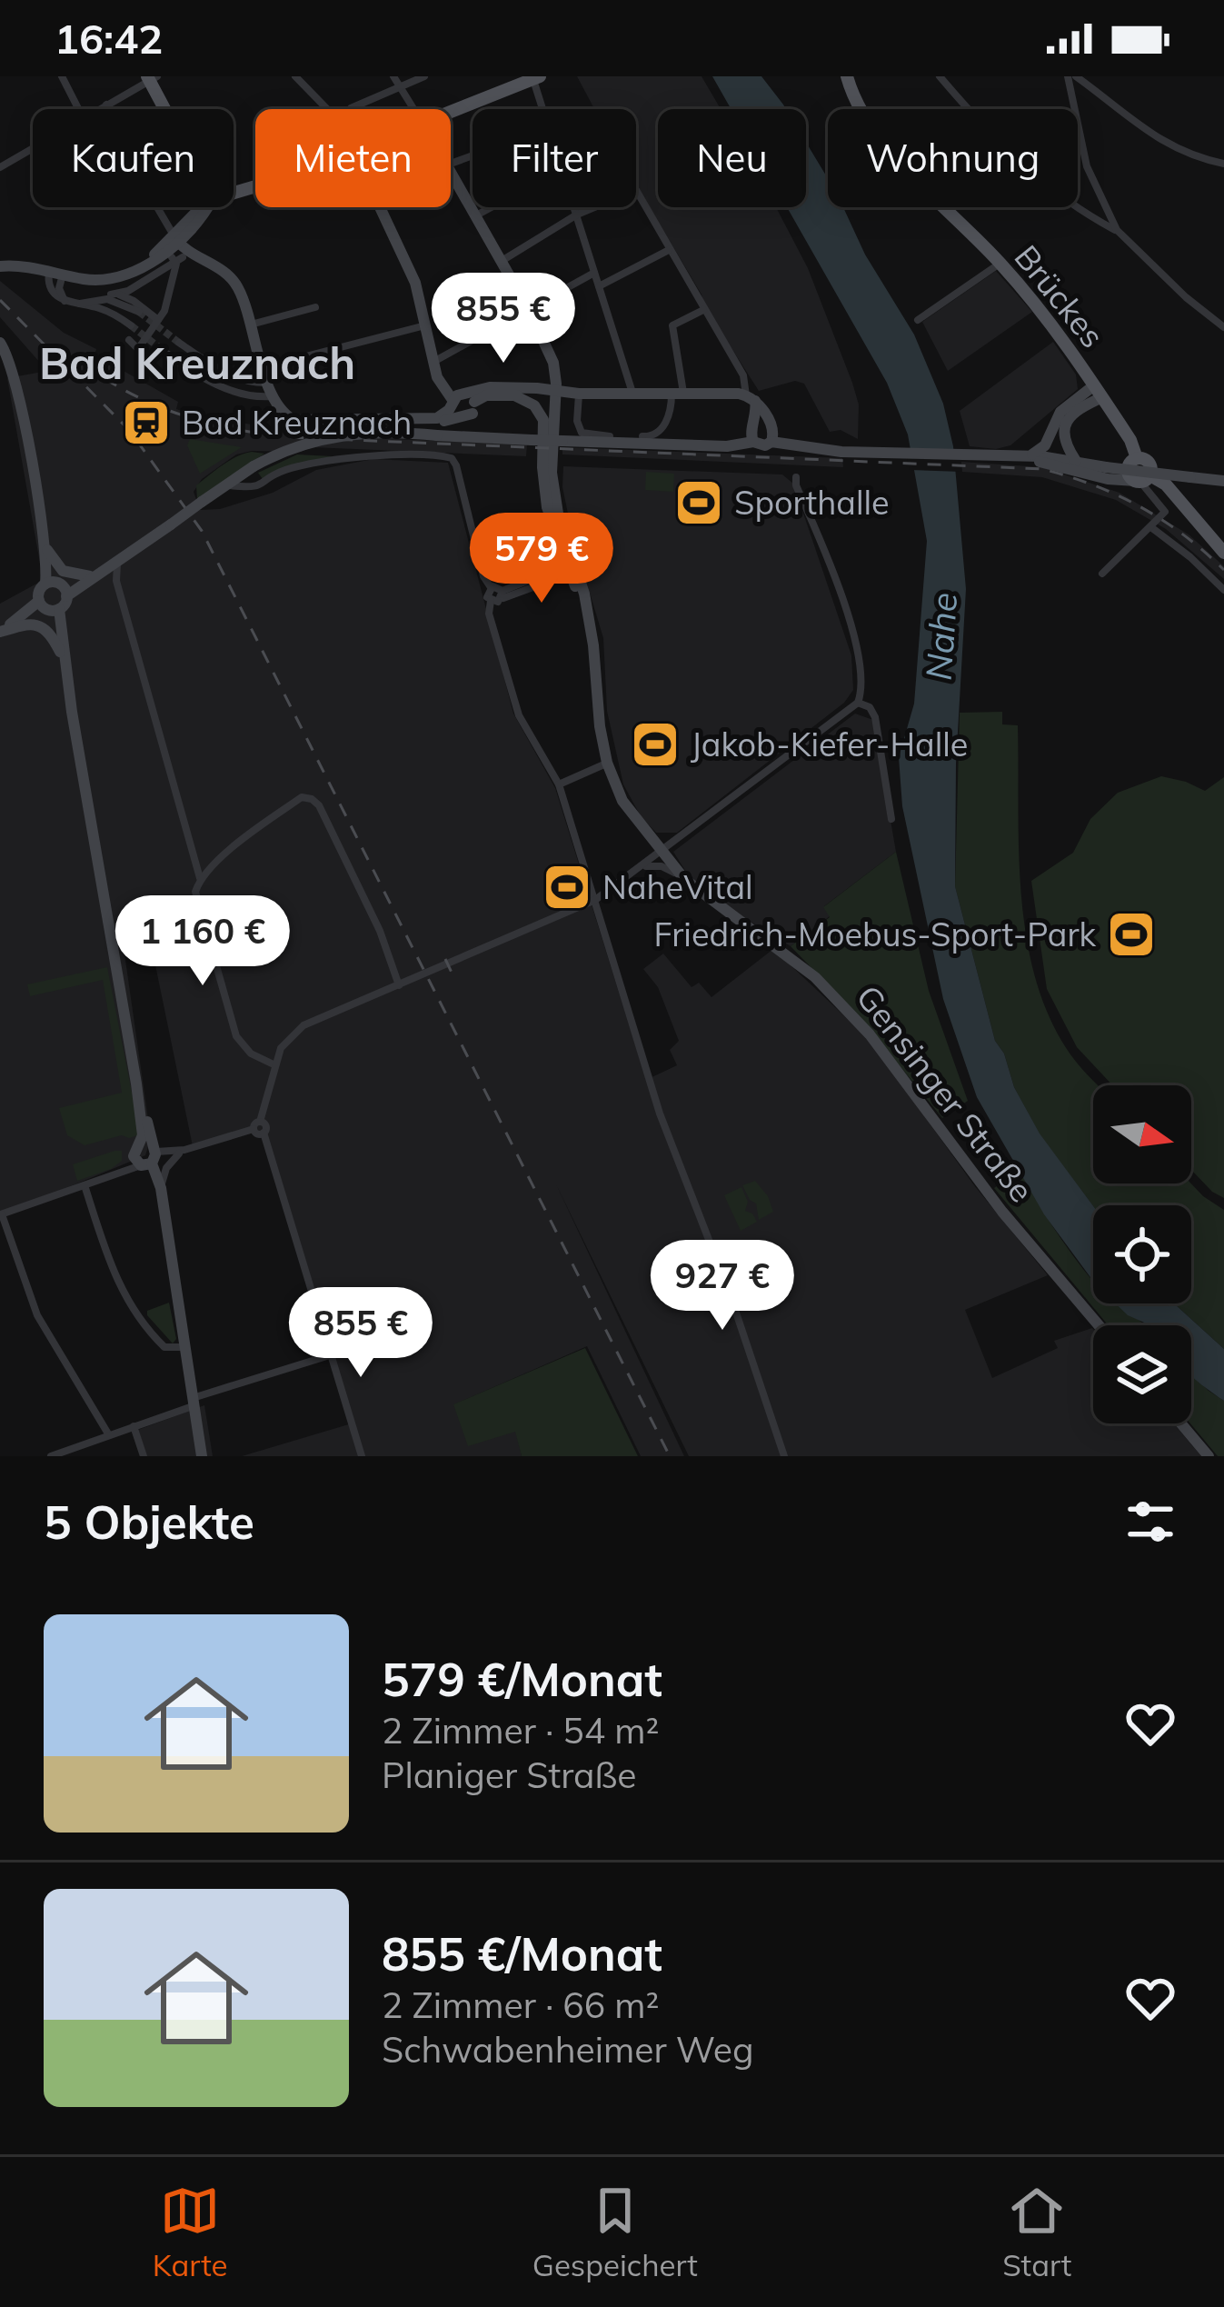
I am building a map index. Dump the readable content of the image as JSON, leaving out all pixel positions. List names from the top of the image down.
{
  "streets": {
    "main road": ["Brückes"],
    "street": ["Gensinger Straße"]
  },
  "districts": ["Bad Kreuznach"],
  "water": ["Nahe"],
  "places": {
    "station": ["Bad Kreuznach"],
    "sports": [
      "Sporthalle",
      "Jakob-Kiefer-Halle",
      "NaheVital",
      "Friedrich-Moebus-Sport-Park"
    ]
  },
  "north": "right",
  "page": {
    "status": "16:42",
    "chip": [
      "Kaufen",
      "Mieten",
      "Filter",
      "Neu",
      "Wohnung"
    ],
    "price": [
      "855 €",
      "579 €",
      "1 160 €",
      "927 €",
      "855 €"
    ],
    "heading": "5 Objekte",
    "list": [
      {
        "name": "579 €/Monat",
        "note": "2 Zimmer · 54 m² · Planiger Straße"
      },
      {
        "name": "855 €/Monat",
        "note": "2 Zimmer · 66 m² · Schwabenheimer Weg"
      }
    ],
    "tabs": ["Karte", "Gespeichert", "Start"]
  }
}
